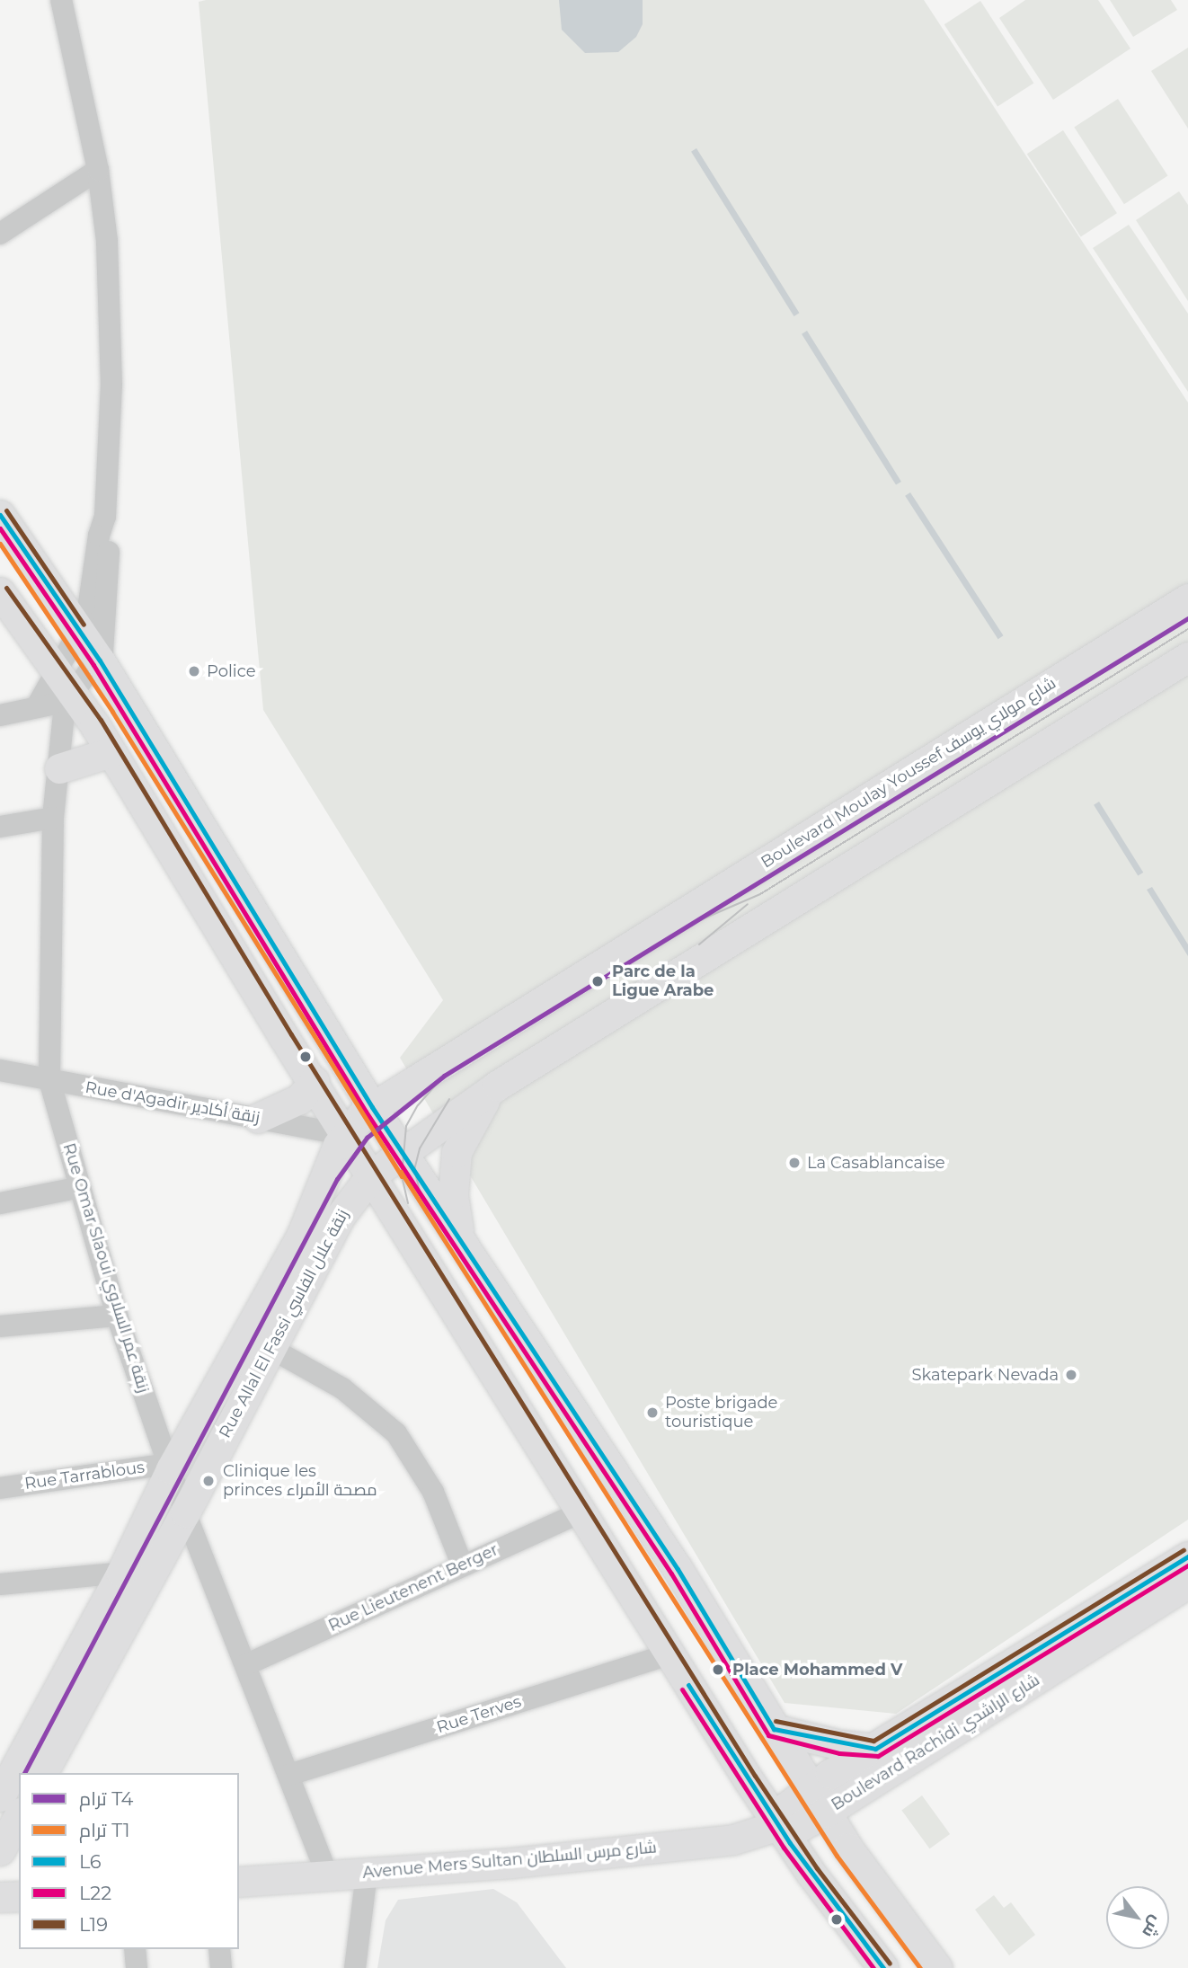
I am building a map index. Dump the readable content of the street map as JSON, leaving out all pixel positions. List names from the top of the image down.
{
  "streets": {
    "main road": [
      "Boulevard Moulay Youssef شارع مولاي يوسف",
      "Rue Allal El Fassi زنقة علال الفاسي",
      "Boulevard Rachidi شارع الراشدي",
      "Avenue Mers Sultan شارع مرس السلطان"
    ],
    "street": [
      "Rue d'Agadir زنقة أكادير",
      "Rue Omar Slaoui زنقة عمر السلاوي",
      "Rue Tarrablous",
      "Rue Lieutenent Berger",
      "Rue Terves"
    ]
  },
  "crossings": [
    ["Boulevard Moulay Youssef شارع مولاي يوسف", "Rue Allal El Fassi زنقة علال الفاسي"],
    ["Rue d'Agadir زنقة أكادير", "Rue Omar Slaoui زنقة عمر السلاوي"],
    ["Rue d'Agadir زنقة أكادير", "Rue Allal El Fassi زنقة علال الفاسي"],
    ["Rue Omar Slaoui زنقة عمر السلاوي", "Rue Allal El Fassi زنقة علال الفاسي"],
    ["Rue Omar Slaoui زنقة عمر السلاوي", "Rue Tarrablous"],
    ["Rue Omar Slaoui زنقة عمر السلاوي", "Rue Lieutenent Berger"],
    ["Rue Omar Slaoui زنقة عمر السلاوي", "Rue Terves"],
    ["Rue Omar Slaoui زنقة عمر السلاوي", "Avenue Mers Sultan شارع مرس السلطان"],
    ["Rue Allal El Fassi زنقة علال الفاسي", "Rue Tarrablous"],
    ["Boulevard Rachidi شارع الراشدي", "Avenue Mers Sultan شارع مرس السلطان"]
  ],
  "places": [
    "Police",
    "Parc de la Ligue Arabe",
    "La Casablancaise",
    "Skatepark Nevada",
    "Poste brigade touristique",
    "Clinique les princes مصحة الأمراء",
    "Place Mohammed V"
  ],
  "lines": [
    "transit line L19",
    "transit line L6",
    "transit line L22",
    "tram line T1",
    "tram line T4"
  ],
  "legend": [
    "ترام T4",
    "ترام T1",
    "L6",
    "L22",
    "L19"
  ],
  "north": "bottom right"
}
